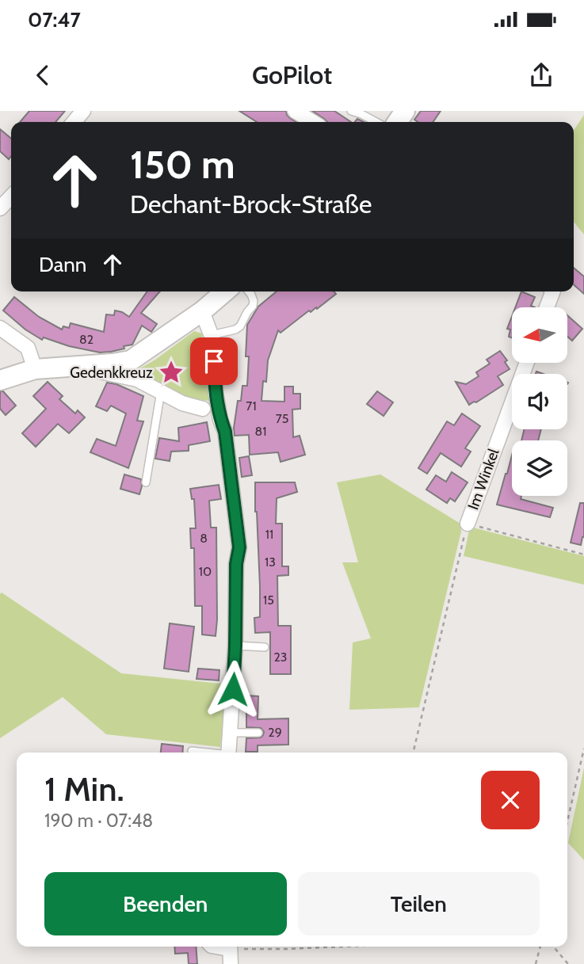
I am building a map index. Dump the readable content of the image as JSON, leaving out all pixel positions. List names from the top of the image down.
{
  "streets": {
    "street": ["Im Winkel"]
  },
  "places": {
    "place": ["Gedenkkreuz"]
  },
  "house_numbers": [
    "82",
    "71",
    "75",
    "81",
    "11",
    "8",
    "13",
    "10",
    "15",
    "23",
    "29"
  ],
  "north": "left",
  "page": {
    "status": "07:47",
    "header": "GoPilot",
    "turn": ["150 m", "Dechant-Brock-Straße"],
    "then": "Dann",
    "heading": ["1 Min.", "190 m · 07:48"],
    "buttons": ["Beenden", "Teilen"]
  }
}
